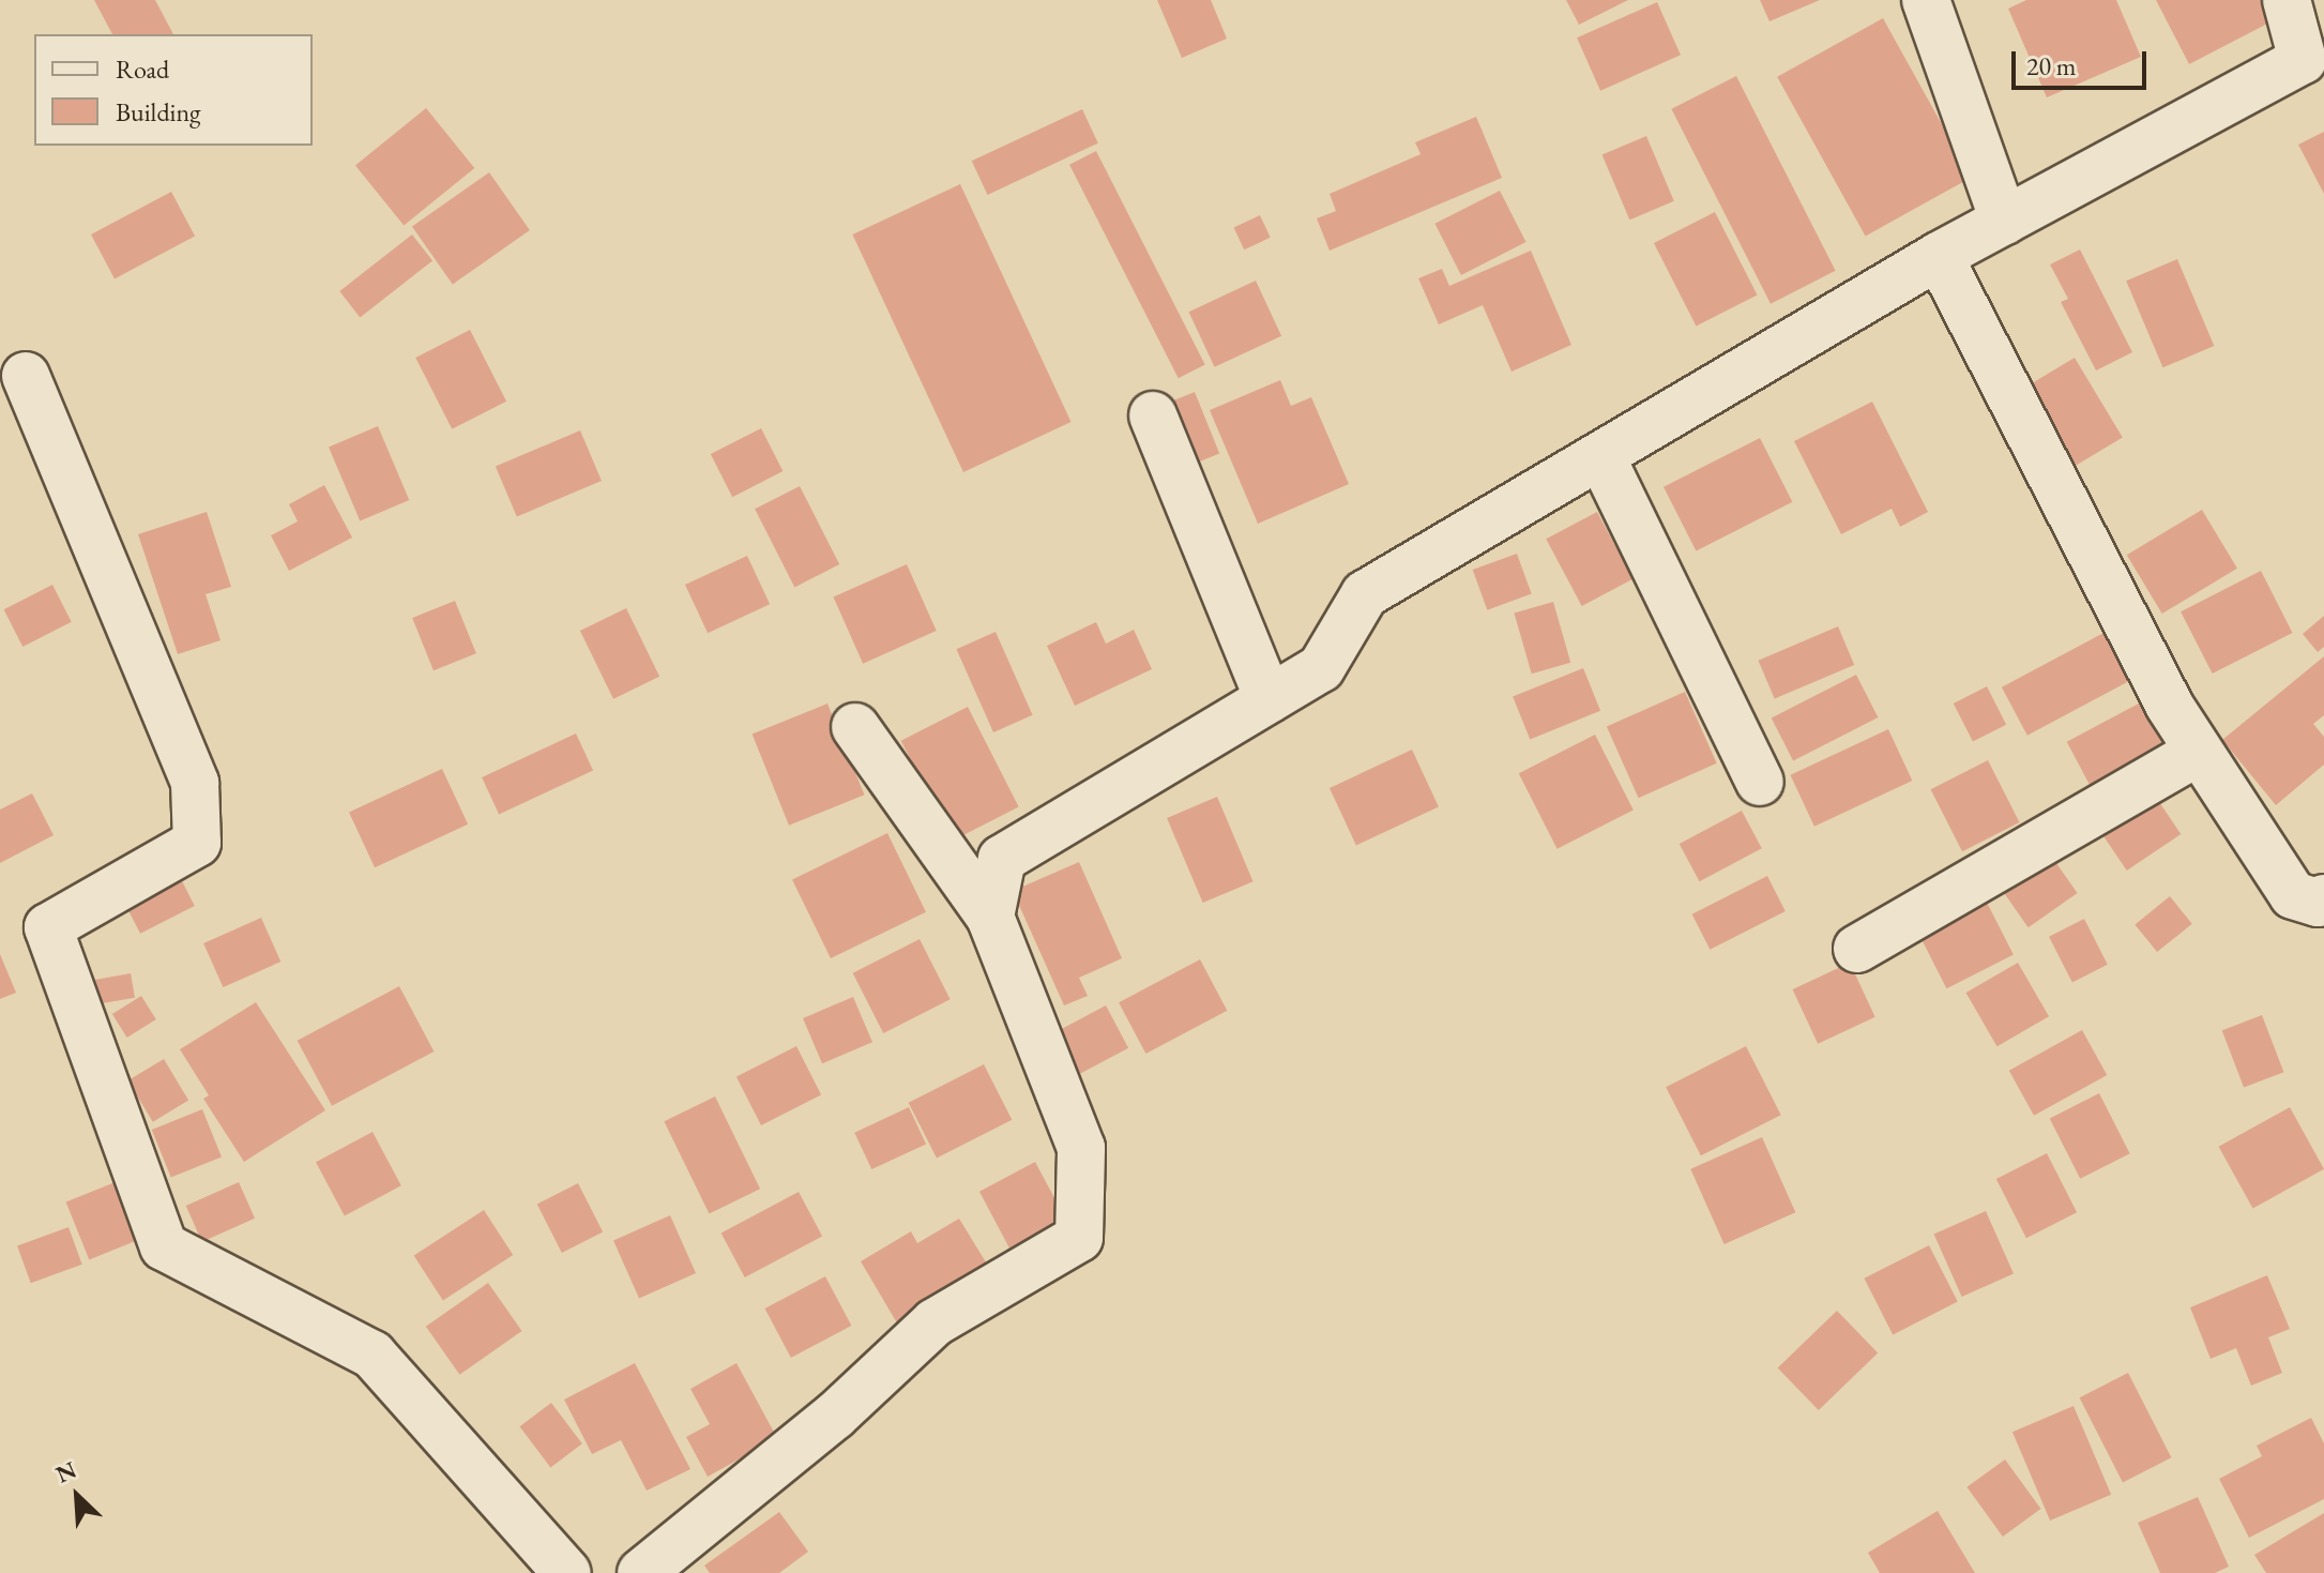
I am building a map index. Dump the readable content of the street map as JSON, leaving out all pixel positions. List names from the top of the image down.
{
  "legend": ["Road", "Building"],
  "scale_bar": "20 m",
  "north": "top left"
}
